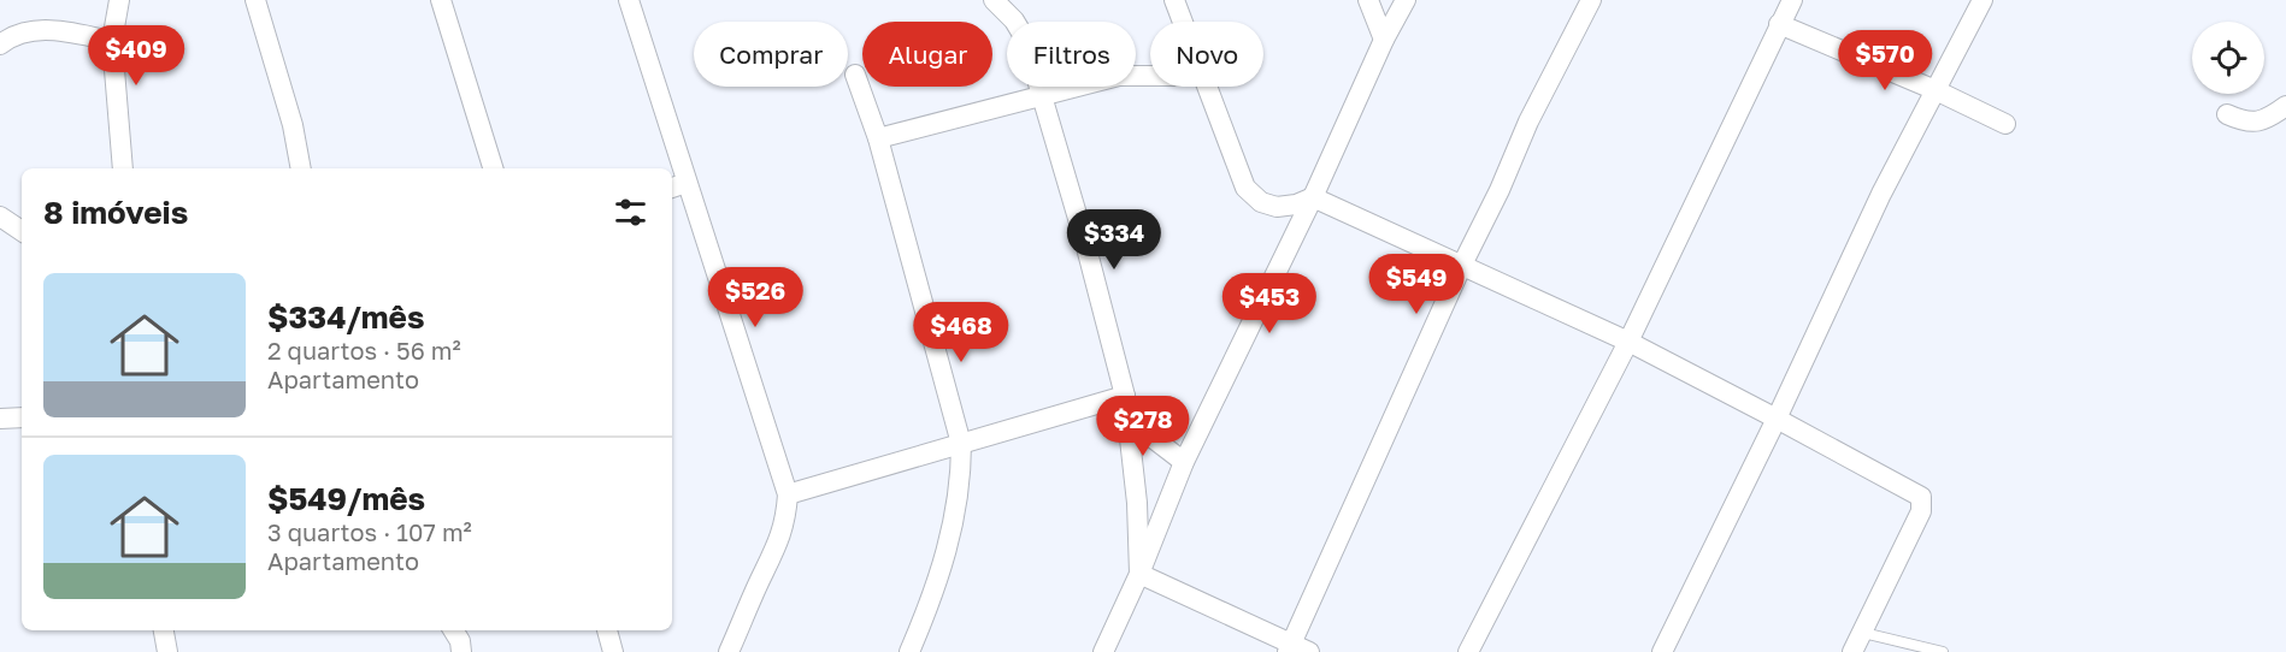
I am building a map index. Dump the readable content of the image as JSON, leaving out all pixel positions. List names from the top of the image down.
{
  "page": {
    "chip": [
      "Comprar",
      "Alugar",
      "Filtros",
      "Novo"
    ],
    "price": [
      "$409",
      "$570",
      "$334",
      "$549",
      "$526",
      "$453",
      "$468",
      "$278"
    ],
    "heading": "8 imóveis",
    "list": [
      {
        "name": "$334/mês",
        "note": "2 quartos · 56 m² · Apartamento"
      },
      {
        "name": "$549/mês",
        "note": "3 quartos · 107 m² · Apartamento"
      }
    ]
  }
}
